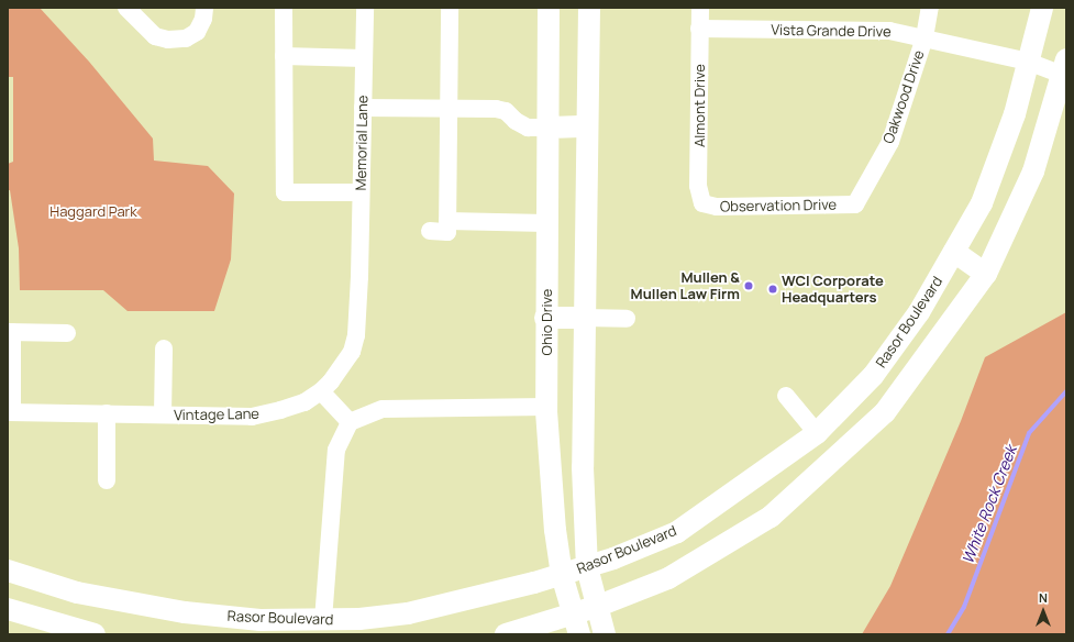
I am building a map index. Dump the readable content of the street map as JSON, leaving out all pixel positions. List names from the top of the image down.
{
  "streets": {
    "main road": ["Ohio Drive", "Rasor Boulevard"],
    "street": [
      "Vista Grande Drive",
      "Oakwood Drive",
      "Almont Drive",
      "Memorial Lane",
      "Observation Drive",
      "Vintage Lane"
    ]
  },
  "crossings": [
    ["Vista Grande Drive", "Oakwood Drive"],
    ["Vista Grande Drive", "Almont Drive"],
    ["Vista Grande Drive", "Rasor Boulevard"],
    ["Oakwood Drive", "Observation Drive"],
    ["Almont Drive", "Observation Drive"],
    ["Memorial Lane", "Vintage Lane"],
    ["Ohio Drive", "Rasor Boulevard"]
  ],
  "water": ["White Rock Creek"],
  "parks": ["Haggard Park"],
  "places": ["Mullen & Mullen Law Firm", "WCI Corporate Headquarters"],
  "north": "top"
}
